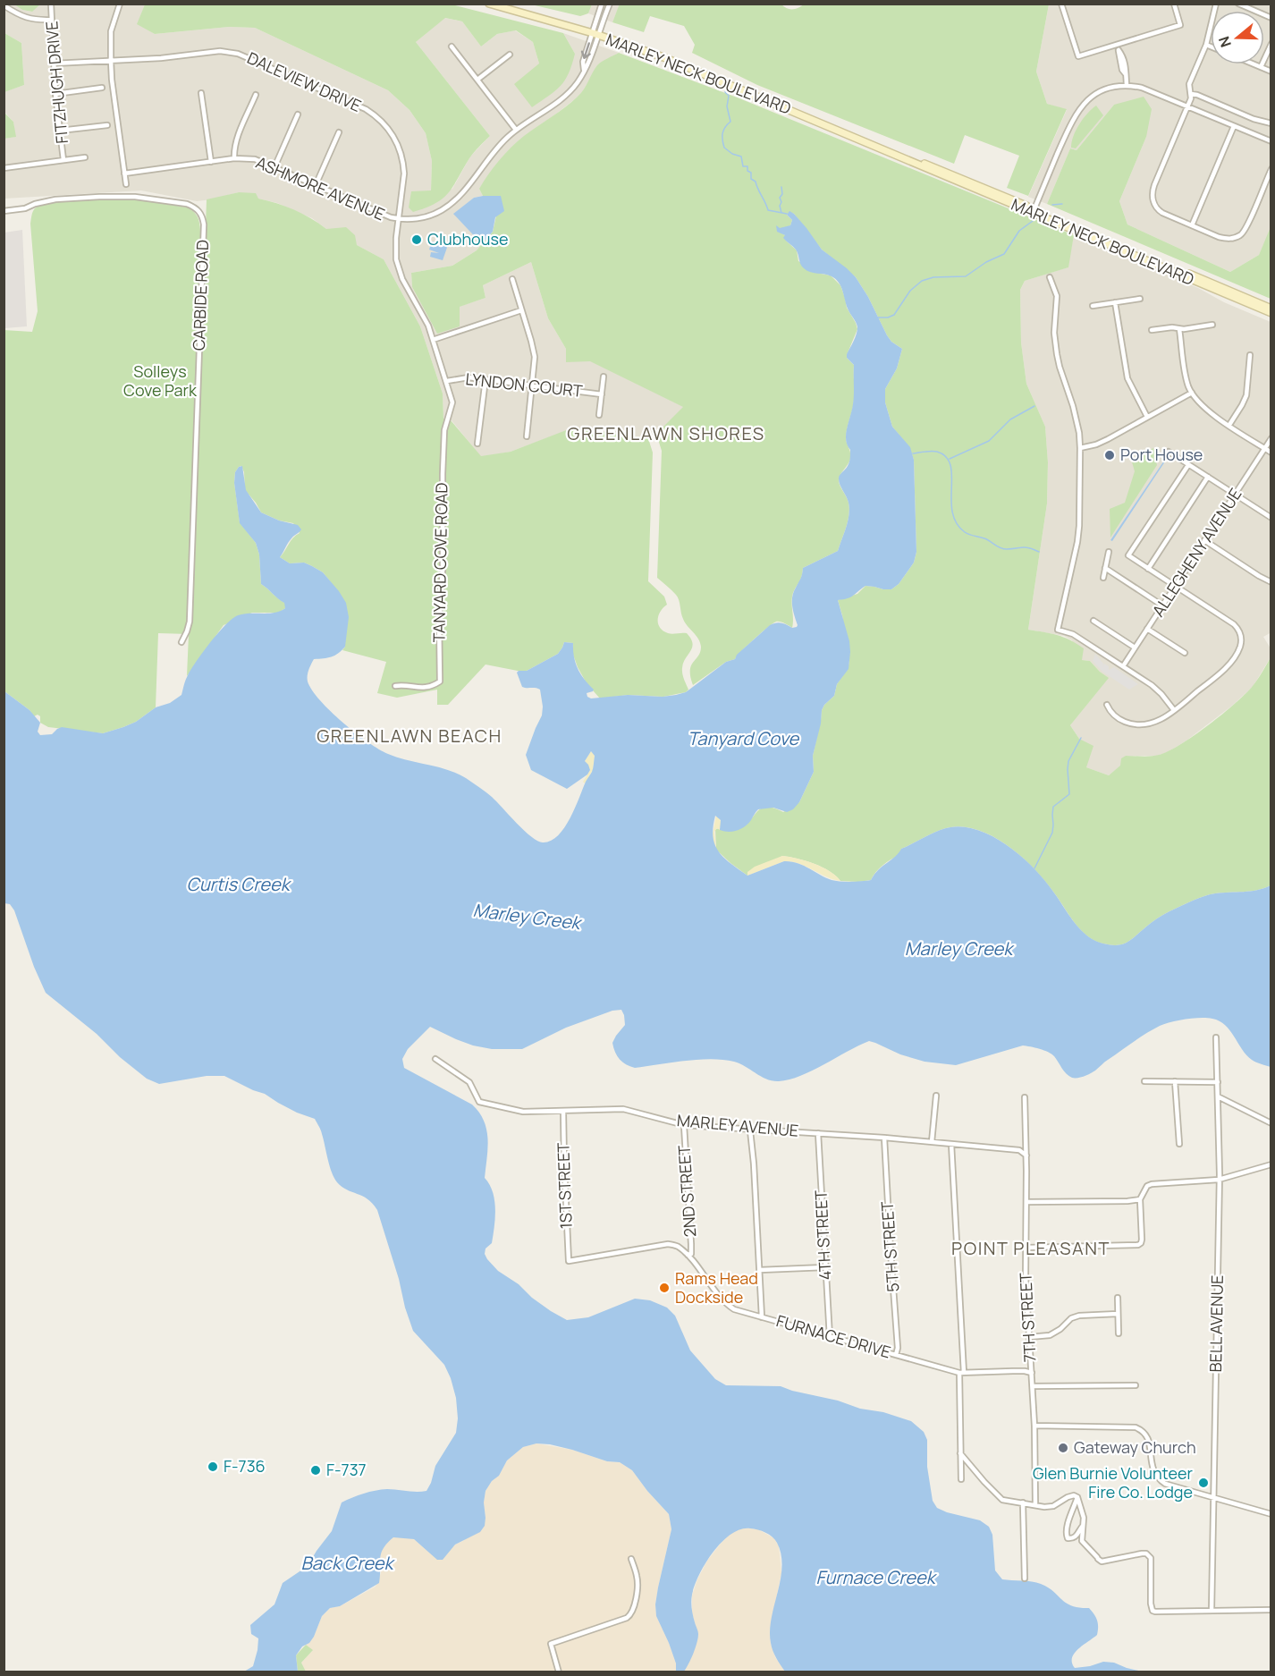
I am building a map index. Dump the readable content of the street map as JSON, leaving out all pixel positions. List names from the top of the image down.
{
  "streets": {
    "main road": ["MARLEY NECK BOULEVARD"],
    "street": [
      "FITZHUGH DRIVE",
      "DALEVIEW DRIVE",
      "ASHMORE AVENUE",
      "CARBIDE ROAD",
      "LYNDON COURT",
      "ALLEGHENY AVENUE",
      "TANYARD COVE ROAD",
      "MARLEY AVENUE",
      "1ST STREET",
      "2ND STREET",
      "4TH STREET",
      "5TH STREET",
      "7TH STREET",
      "BELL AVENUE",
      "FURNACE DRIVE"
    ]
  },
  "crossings": [
    ["MARLEY NECK BOULEVARD", "ASHMORE AVENUE"],
    ["FITZHUGH DRIVE", "DALEVIEW DRIVE"],
    ["DALEVIEW DRIVE", "ASHMORE AVENUE"],
    ["DALEVIEW DRIVE", "LYNDON COURT"],
    ["DALEVIEW DRIVE", "TANYARD COVE ROAD"],
    ["MARLEY AVENUE", "1ST STREET"],
    ["MARLEY AVENUE", "2ND STREET"],
    ["MARLEY AVENUE", "4TH STREET"],
    ["MARLEY AVENUE", "5TH STREET"],
    ["MARLEY AVENUE", "7TH STREET"],
    ["1ST STREET", "FURNACE DRIVE"],
    ["2ND STREET", "FURNACE DRIVE"],
    ["4TH STREET", "FURNACE DRIVE"],
    ["5TH STREET", "FURNACE DRIVE"],
    ["7TH STREET", "FURNACE DRIVE"]
  ],
  "districts": ["GREENLAWN SHORES", "GREENLAWN BEACH", "POINT PLEASANT"],
  "water": [
    "Tanyard Cove",
    "Curtis Creek",
    "Marley Creek",
    "Back Creek",
    "Furnace Creek"
  ],
  "parks": ["Solleys Cove Park"],
  "places": [
    "Clubhouse",
    "Port House",
    "Rams Head Dockside",
    "Gateway Church",
    "F-736",
    "F-737",
    "Glen Burnie Volunteer Fire Co. Lodge"
  ],
  "north": "left"
}
